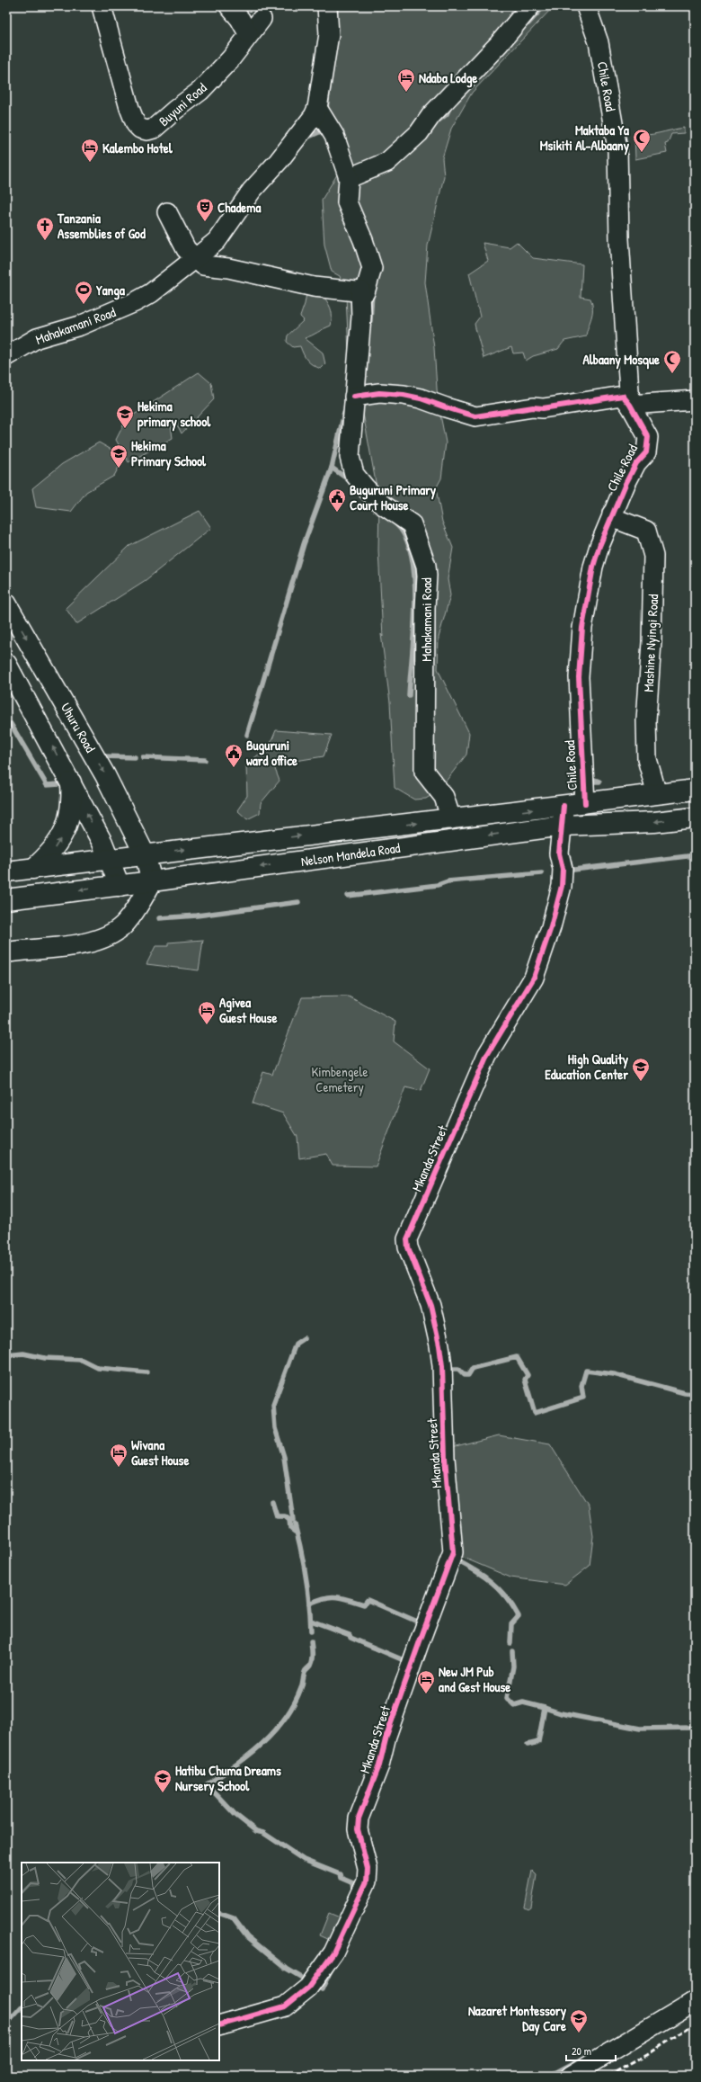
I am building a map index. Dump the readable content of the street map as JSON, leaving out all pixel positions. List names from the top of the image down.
{
  "streets": {
    "main road": ["Uhuru Road", "Nelson Mandela Road"],
    "street": [
      "Chile Road",
      "Buyuni Road",
      "Mahakamani Road",
      "Mashine Nyingi Road",
      "Mkanda Street"
    ]
  },
  "crossings": [
    ["Chile Road", "Mashine Nyingi Road"],
    ["Chile Road", "Nelson Mandela Road"],
    ["Mahakamani Road", "Nelson Mandela Road"],
    ["Mashine Nyingi Road", "Nelson Mandela Road"],
    ["Uhuru Road", "Nelson Mandela Road"],
    ["Nelson Mandela Road", "Mkanda Street"]
  ],
  "parks": ["Kimbengele Cemetery"],
  "places": {
    "hotel": [
      "Ndaba Lodge",
      "Kalembo Hotel",
      "Agivea Guest House",
      "Wivana Guest House",
      "New JM Pub and Gest House"
    ],
    "mosque": ["Maktaba Ya Msikiti Al-Albaany", "Albaany Mosque"],
    "theatre": ["Chadema"],
    "church": ["Tanzania Assemblies of God"],
    "sports": ["Yanga"],
    "school or university": [
      "Hekima primary school",
      "Hekima Primary School",
      "High Quality Education Center",
      "Hatibu Chuma Dreams Nursery School",
      "Nazaret Montessory Day Care"
    ],
    "public building": ["Buguruni Primary Court House", "Buguruni ward office"]
  },
  "scale_bar": "20 m"
}
